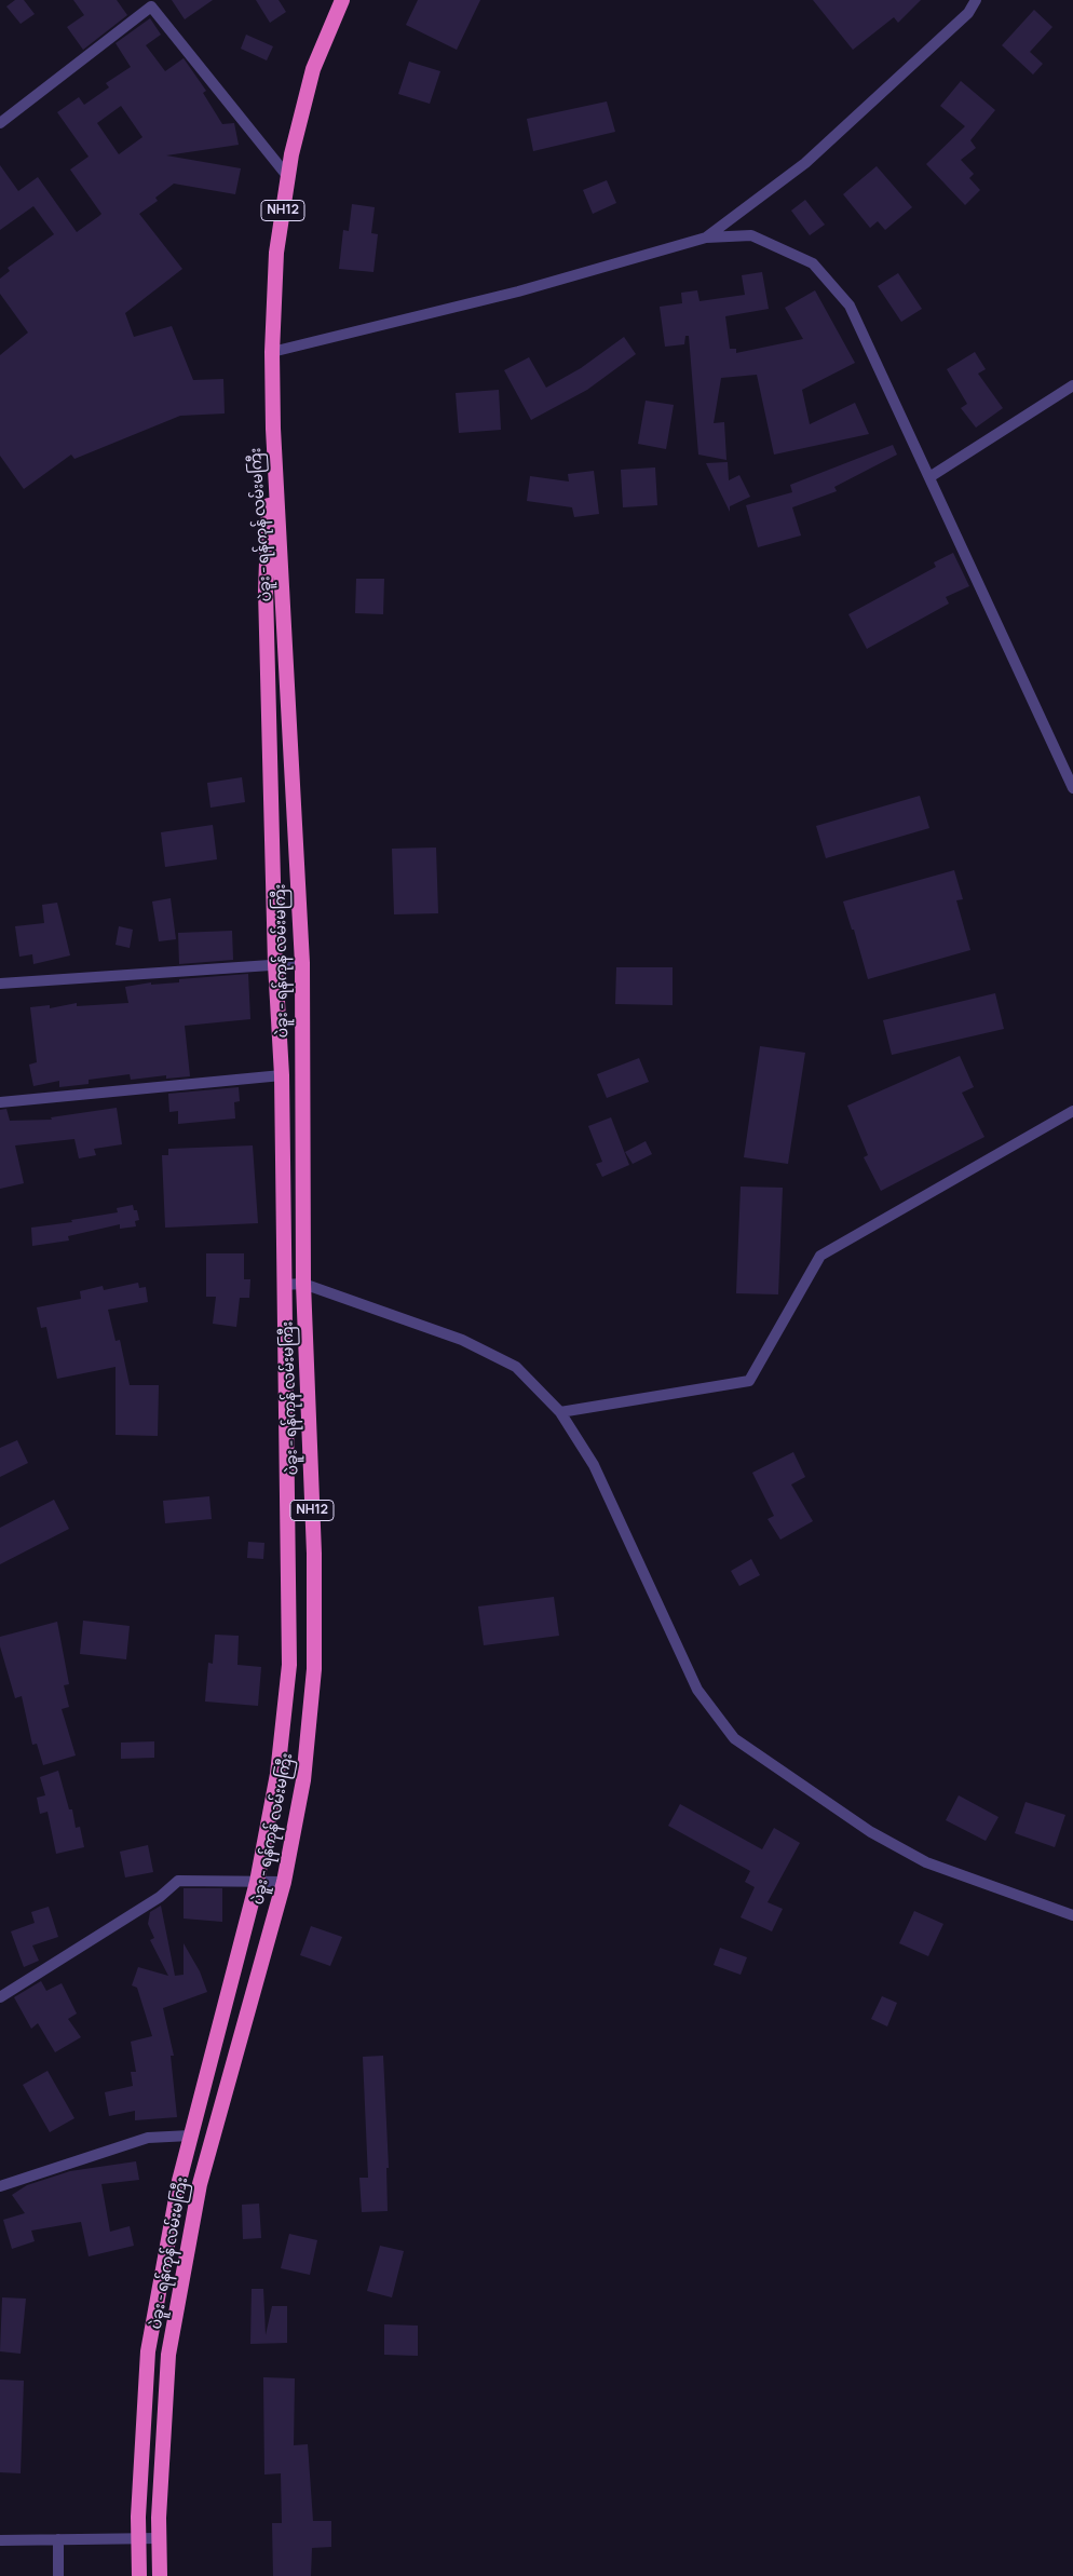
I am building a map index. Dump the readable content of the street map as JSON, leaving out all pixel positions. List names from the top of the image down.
{
  "streets": {
    "highway": ["NH12", "ပဲခူး - ရန်ကုန် လမ်းမကြီး"]
  }
}
